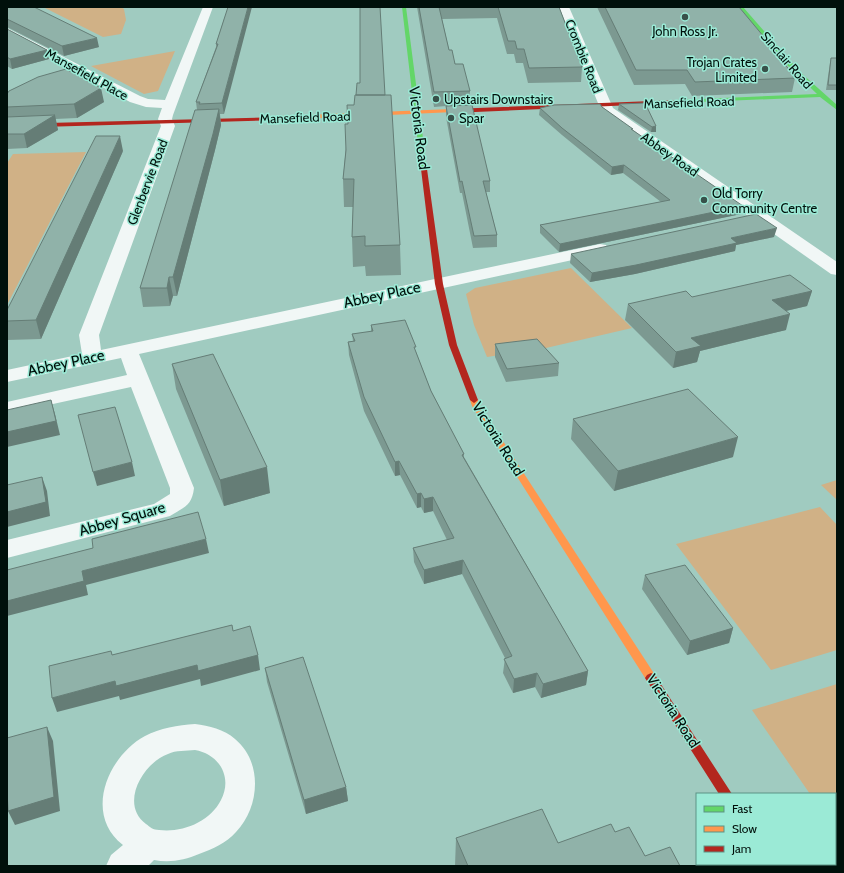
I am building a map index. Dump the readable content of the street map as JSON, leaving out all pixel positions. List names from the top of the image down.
{
  "streets": {
    "street": [
      "Crombie Road",
      "Sinclair Road",
      "Mansefield Place",
      "Mansefield Road",
      "Victoria Road",
      "Abbey Road",
      "Glenbervie Road",
      "Abbey Place",
      "Abbey Square"
    ]
  },
  "crossings": [
    ["Crombie Road", "Mansefield Road"],
    ["Crombie Road", "Abbey Road"],
    ["Sinclair Road", "Mansefield Road"],
    ["Mansefield Place", "Glenbervie Road"],
    ["Mansefield Road", "Victoria Road"],
    ["Mansefield Road", "Abbey Road"],
    ["Mansefield Road", "Glenbervie Road"],
    ["Victoria Road", "Abbey Place"],
    ["Glenbervie Road", "Abbey Place"],
    ["Abbey Place", "Abbey Square"]
  ],
  "places": [
    "John Ross Jr.",
    "Trojan Crates Limited",
    "Upstairs Downstairs",
    "Spar",
    "Old Torry Community Centre"
  ],
  "legend": ["Fast", "Slow", "Jam"]
}
